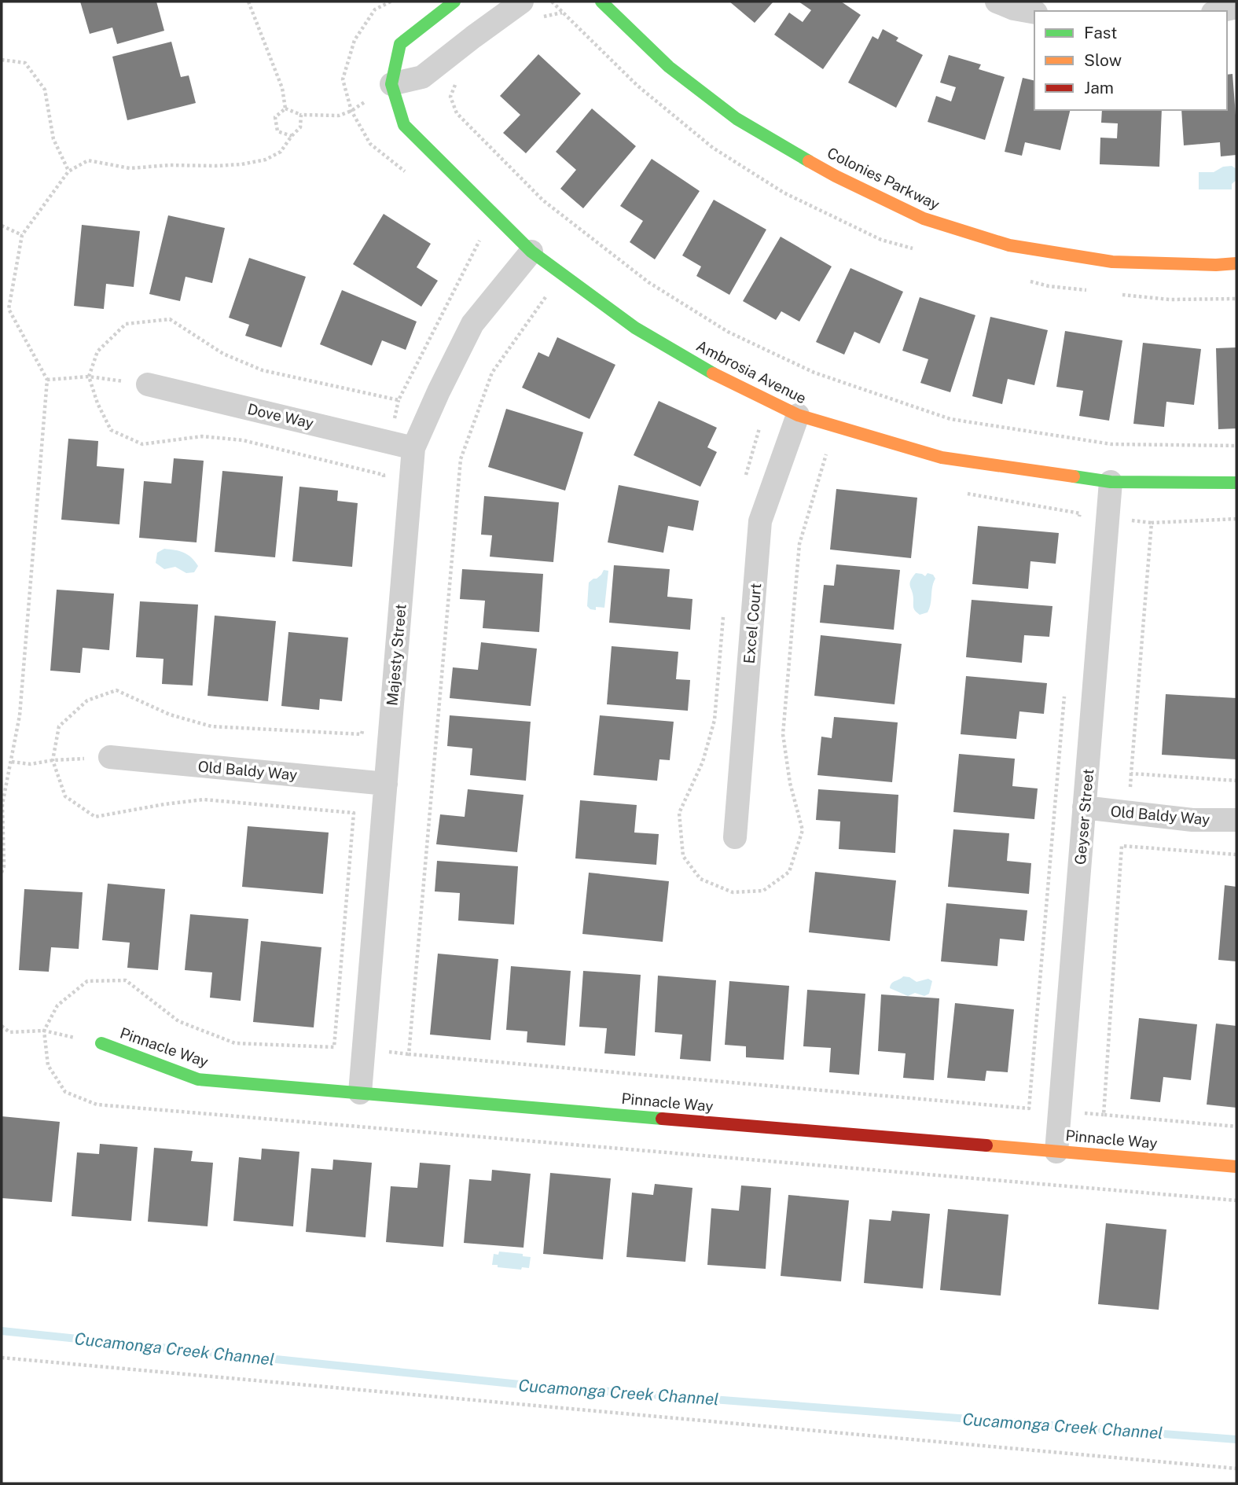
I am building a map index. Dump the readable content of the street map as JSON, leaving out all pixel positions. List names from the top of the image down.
{
  "streets": {
    "street": [
      "Colonies Parkway",
      "Ambrosia Avenue",
      "Dove Way",
      "Excel Court",
      "Majesty Street",
      "Old Baldy Way",
      "Geyser Street",
      "Pinnacle Way"
    ]
  },
  "crossings": [
    ["Ambrosia Avenue", "Excel Court"],
    ["Ambrosia Avenue", "Majesty Street"],
    ["Ambrosia Avenue", "Geyser Street"],
    ["Dove Way", "Majesty Street"],
    ["Majesty Street", "Old Baldy Way"],
    ["Majesty Street", "Pinnacle Way"],
    ["Old Baldy Way", "Geyser Street"],
    ["Geyser Street", "Pinnacle Way"]
  ],
  "water": ["Cucamonga Creek Channel"],
  "legend": ["Fast", "Slow", "Jam"]
}
